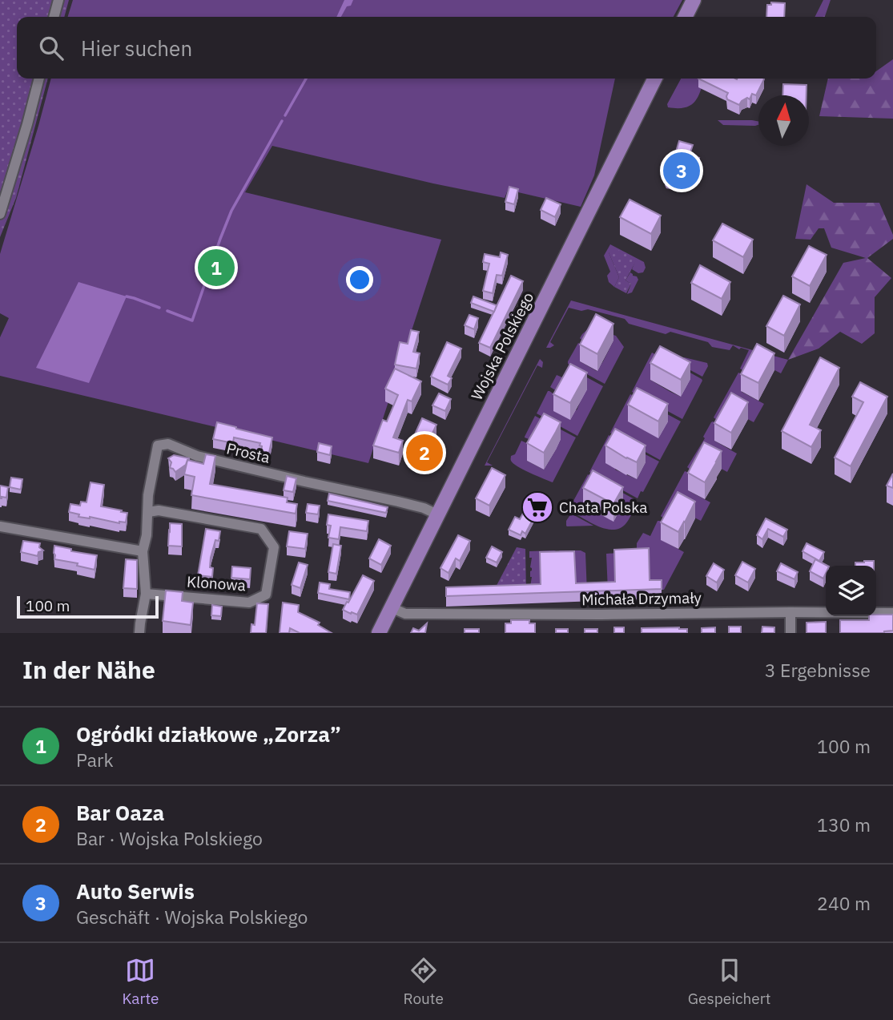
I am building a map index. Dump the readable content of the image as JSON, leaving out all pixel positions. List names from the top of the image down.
{
  "streets": {
    "main road": ["Wojska Polskiego"],
    "street": ["Prosta", "Klonowa", "Michała Drzymały"]
  },
  "crossings": [
    ["Wojska Polskiego", "Prosta"],
    ["Wojska Polskiego", "Michała Drzymały"],
    ["Prosta", "Klonowa"]
  ],
  "places": {
    "supermarket": ["Chata Polska"]
  },
  "scale_bar": "100 m",
  "north": "top",
  "page": {
    "search": "Hier suchen",
    "pins": ["3", "1", "2"],
    "scale": "100 m",
    "heading": ["In der Nähe", "3 Ergebnisse"],
    "list": [
      {
        "mark": "1",
        "name": "Ogródki działkowe „Zorza”",
        "note": "Park",
        "value": "100 m"
      },
      {
        "mark": "2",
        "name": "Bar Oaza",
        "note": "Bar · Wojska Polskiego",
        "value": "130 m"
      },
      {
        "mark": "3",
        "name": "Auto Serwis",
        "note": "Geschäft · Wojska Polskiego",
        "value": "240 m"
      }
    ],
    "nav": ["Karte", "Route", "Gespeichert"]
  }
}
